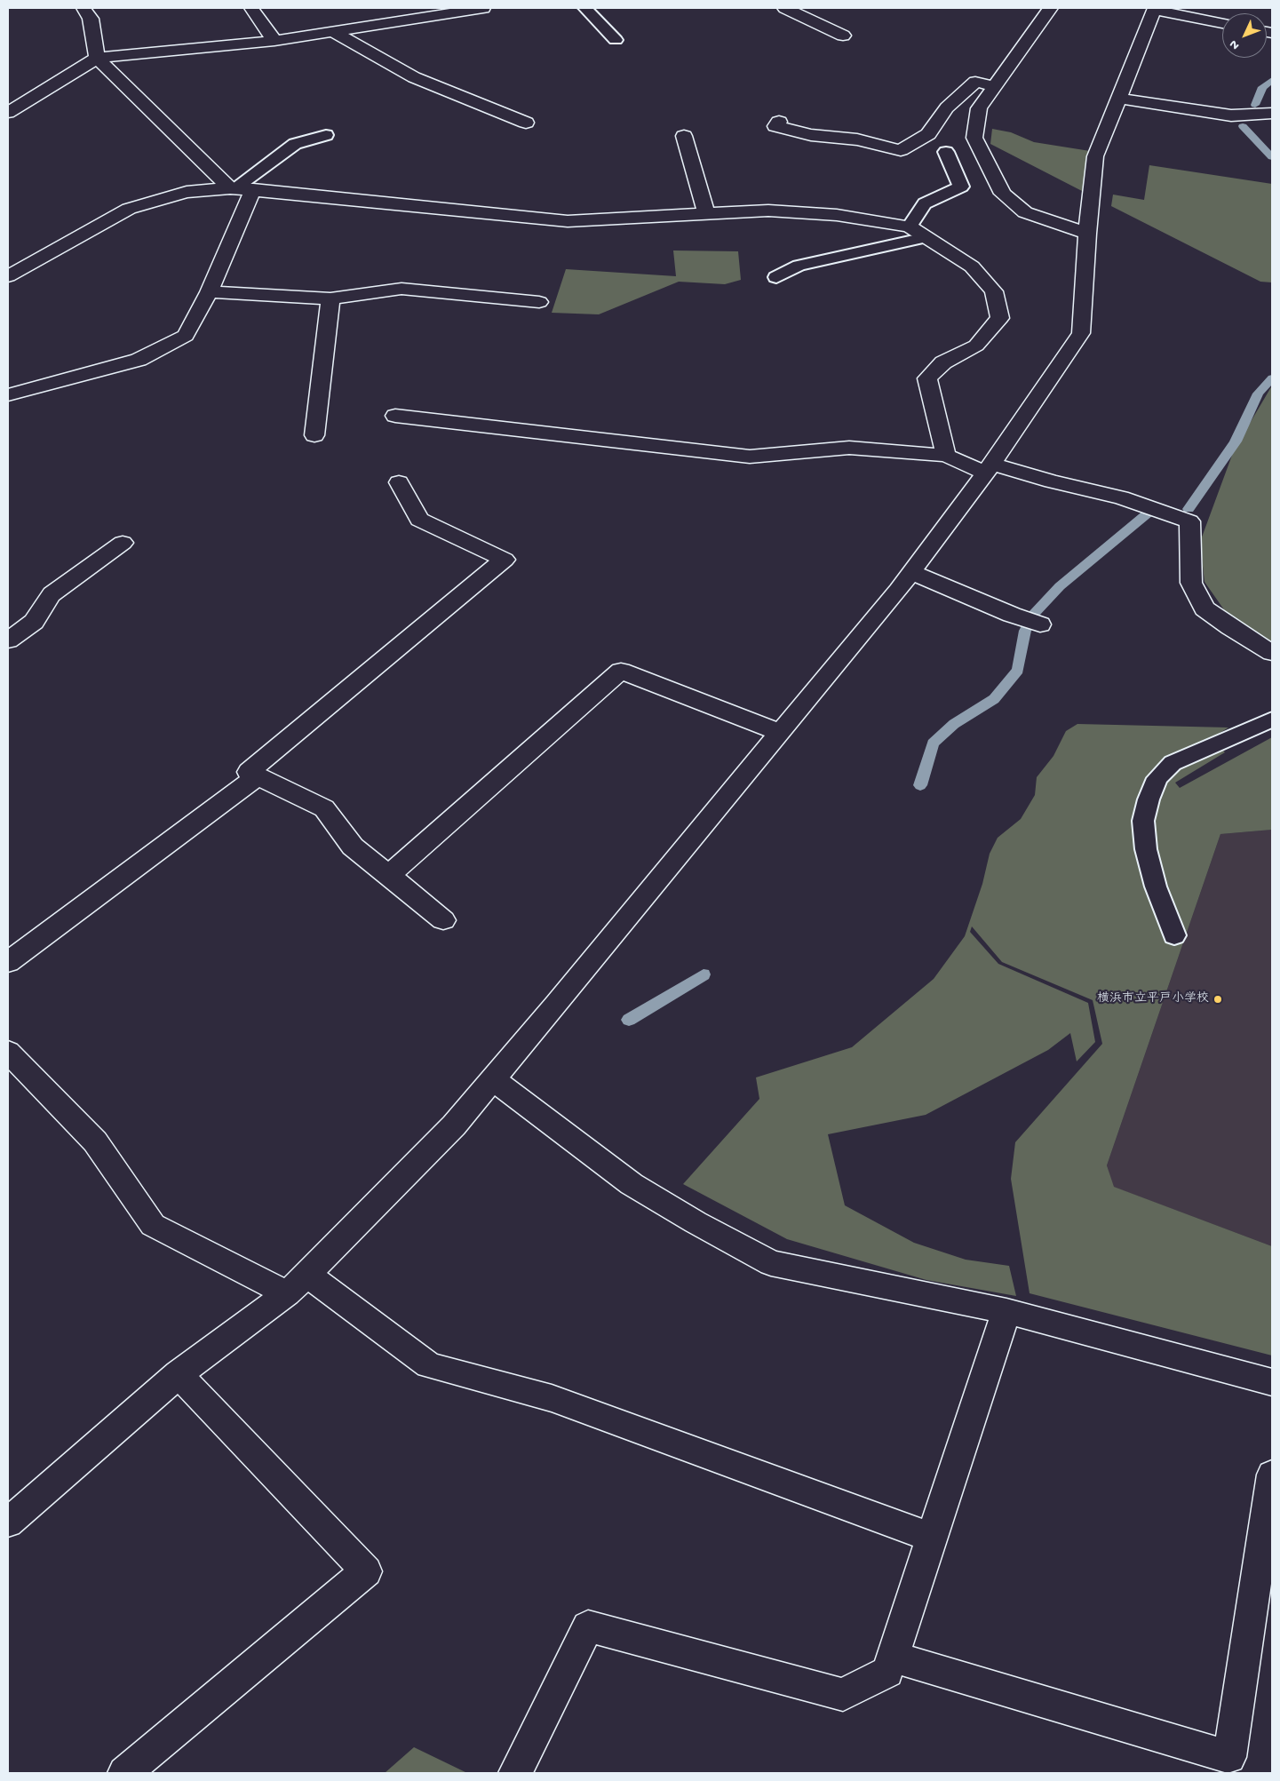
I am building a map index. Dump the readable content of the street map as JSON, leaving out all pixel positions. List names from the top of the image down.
{
  "places": ["横浜市立平戸小学校"],
  "north": "bottom left"
}
